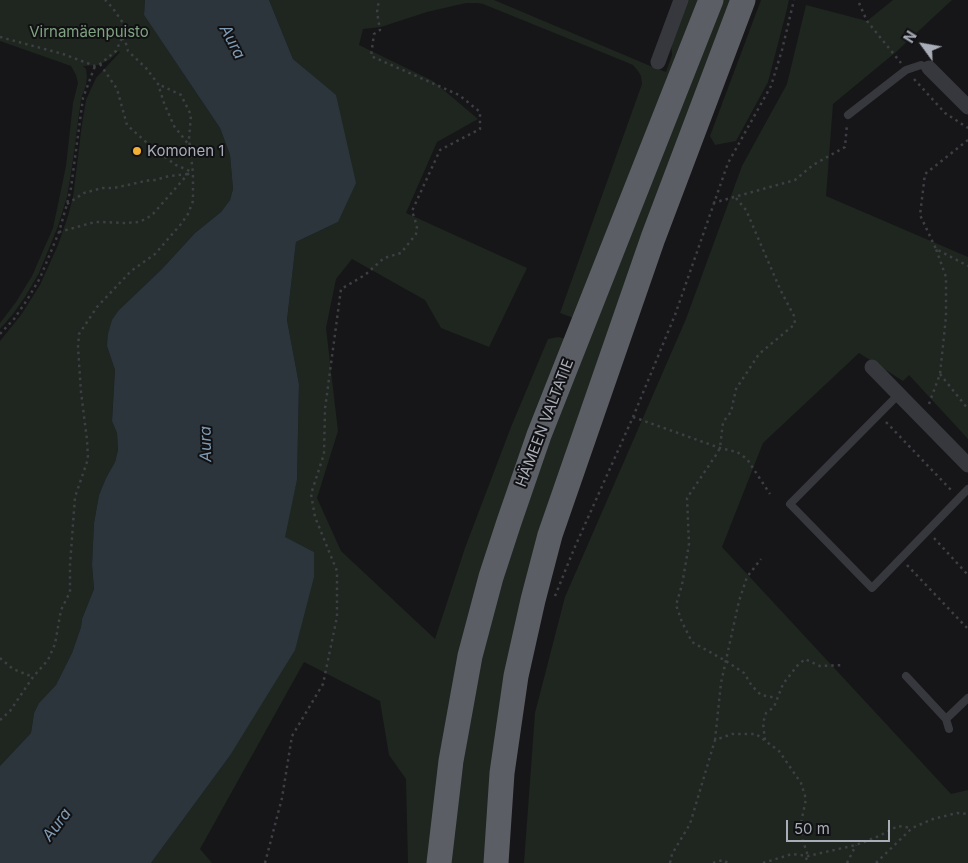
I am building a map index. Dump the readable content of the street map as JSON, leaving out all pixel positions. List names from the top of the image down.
{
  "streets": {
    "highway": ["HÄMEEN VALTATIE"]
  },
  "water": ["Aura"],
  "parks": ["Virnamäenpuisto"],
  "places": ["Komonen 1"],
  "scale_bar": "50 m",
  "north": "top left"
}
